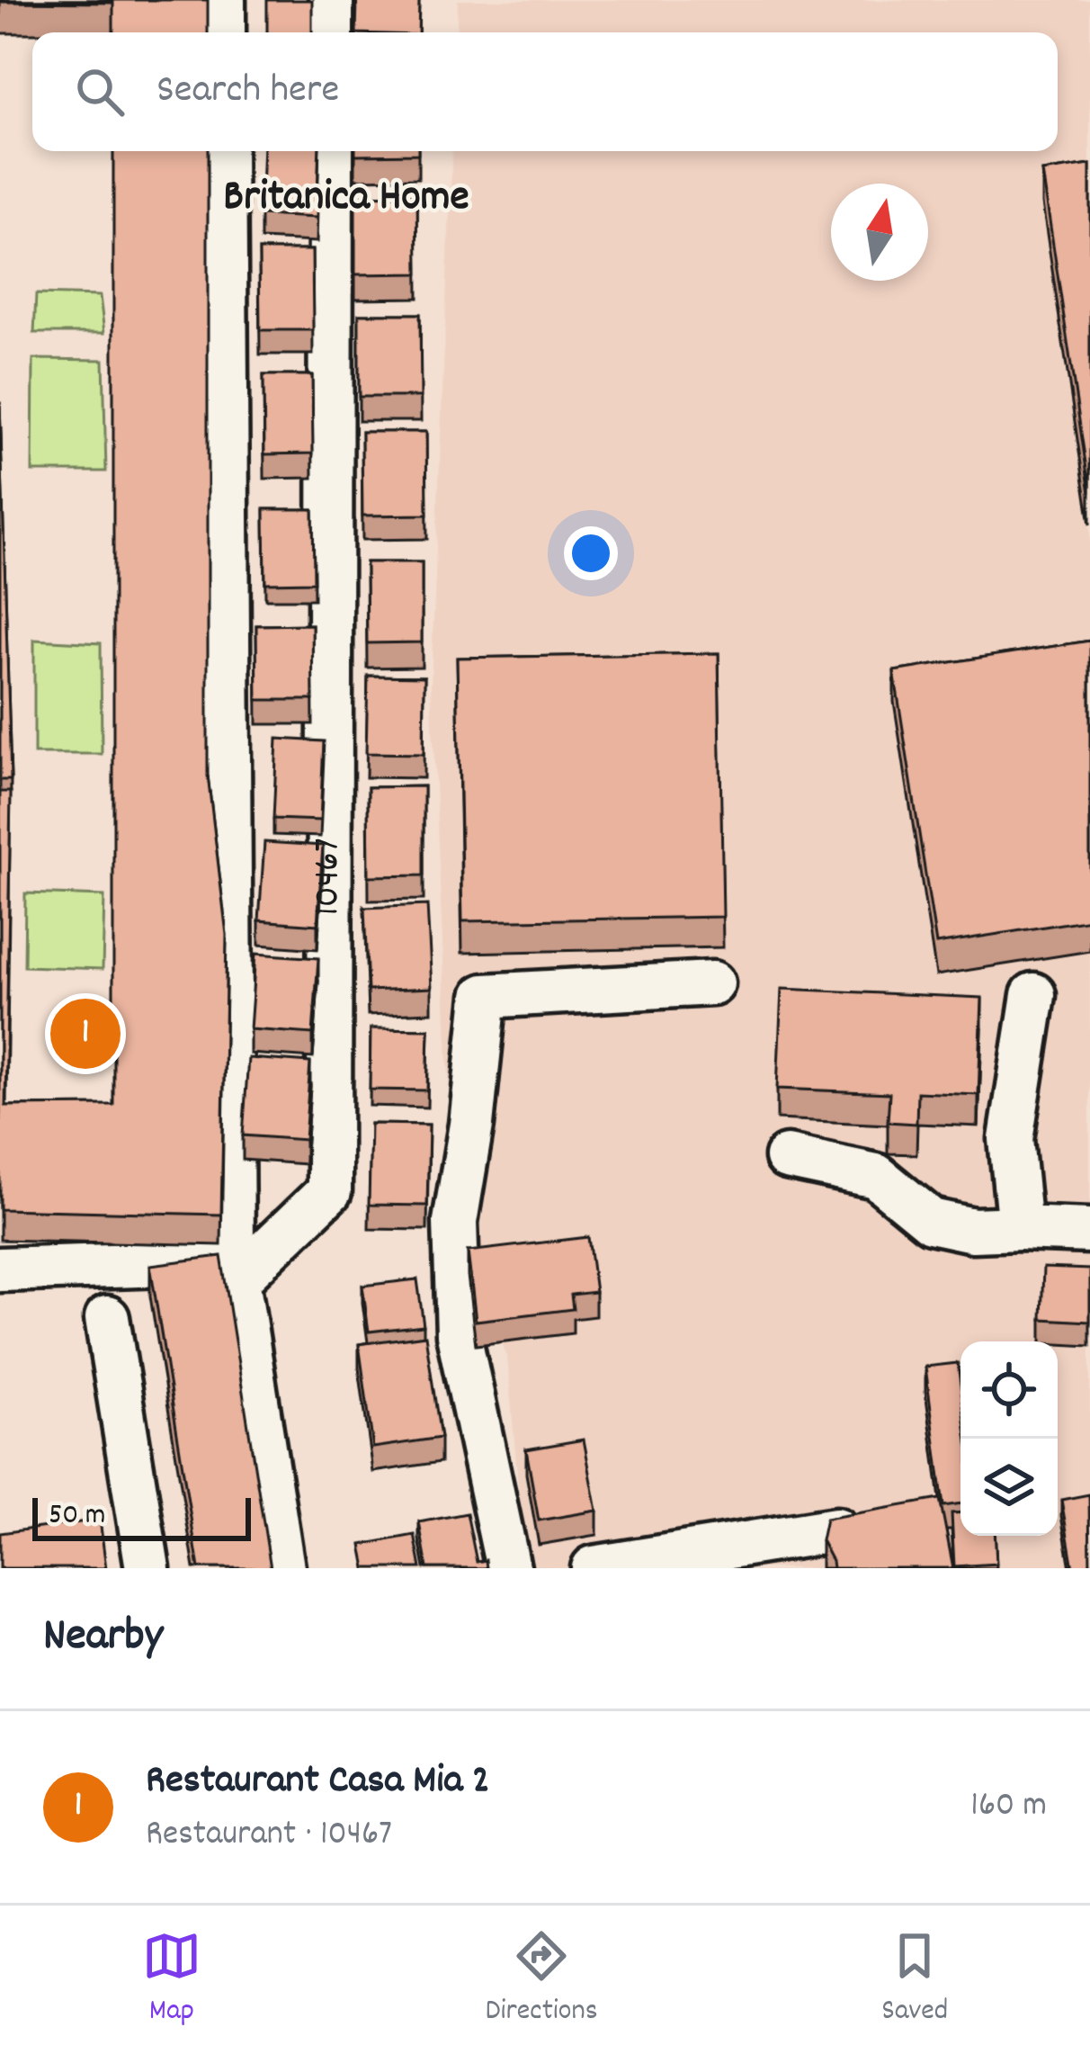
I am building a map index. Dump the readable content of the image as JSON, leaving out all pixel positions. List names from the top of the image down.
{
  "streets": {
    "street": ["10467"]
  },
  "districts": ["Britanica Home"],
  "scale_bar": "50 m",
  "north": "top",
  "page": {
    "search": "Search here",
    "pins": "1",
    "scale": "50 m",
    "heading": "Nearby",
    "list": [
      {
        "mark": "1",
        "name": "Restaurant Casa Mia 2",
        "note": "Restaurant · 10467",
        "value": "160 m"
      }
    ],
    "nav": ["Map", "Directions", "Saved"]
  }
}
